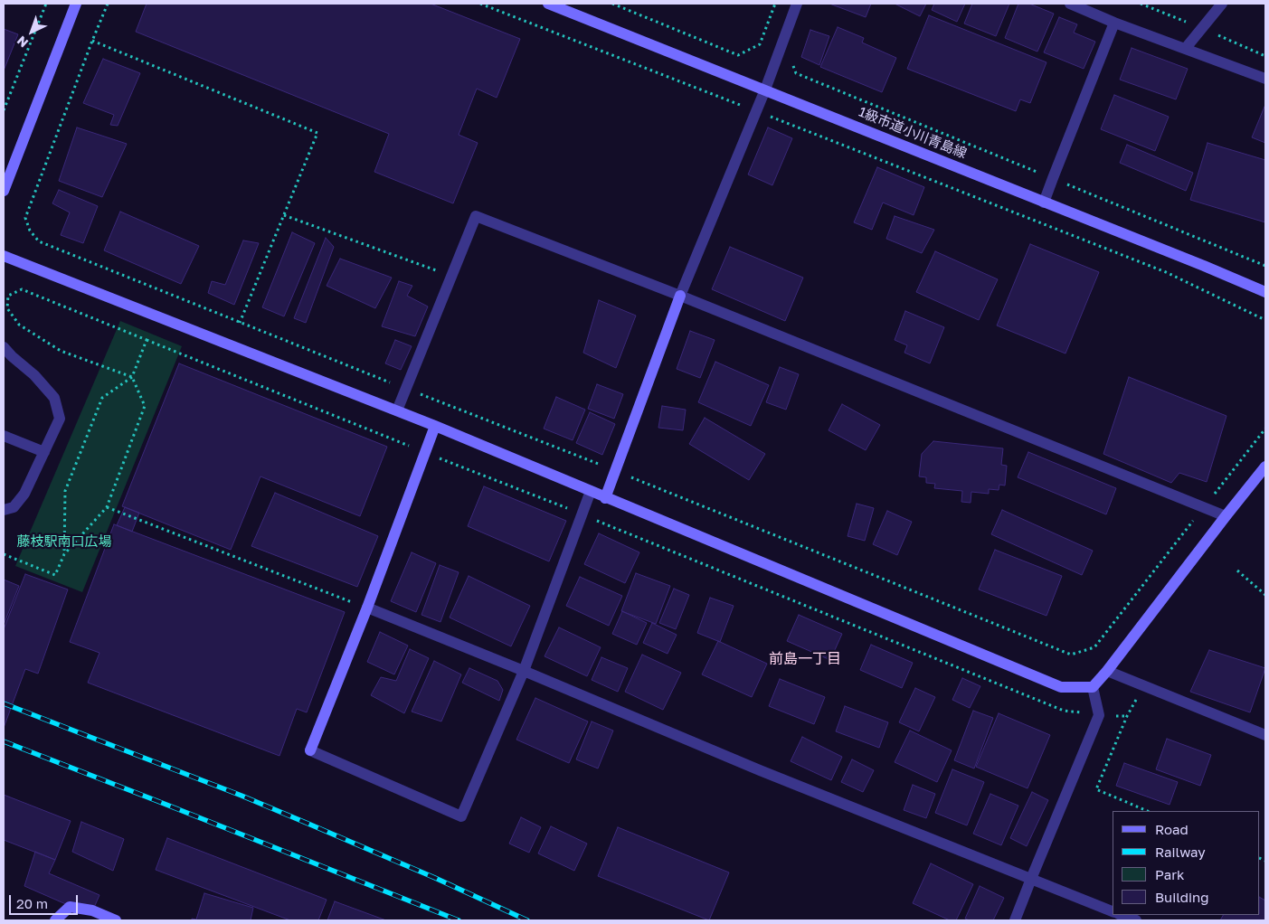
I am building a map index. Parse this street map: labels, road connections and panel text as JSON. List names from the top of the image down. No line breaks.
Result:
{"streets":{"street":["1級市道小川青島線"]},"districts":["前島一丁目"],"parks":["藤枝駅南口広場"],"legend":["Road","Railway","Park","Building"],"scale_bar":"20 m","north":"bottom left"}
